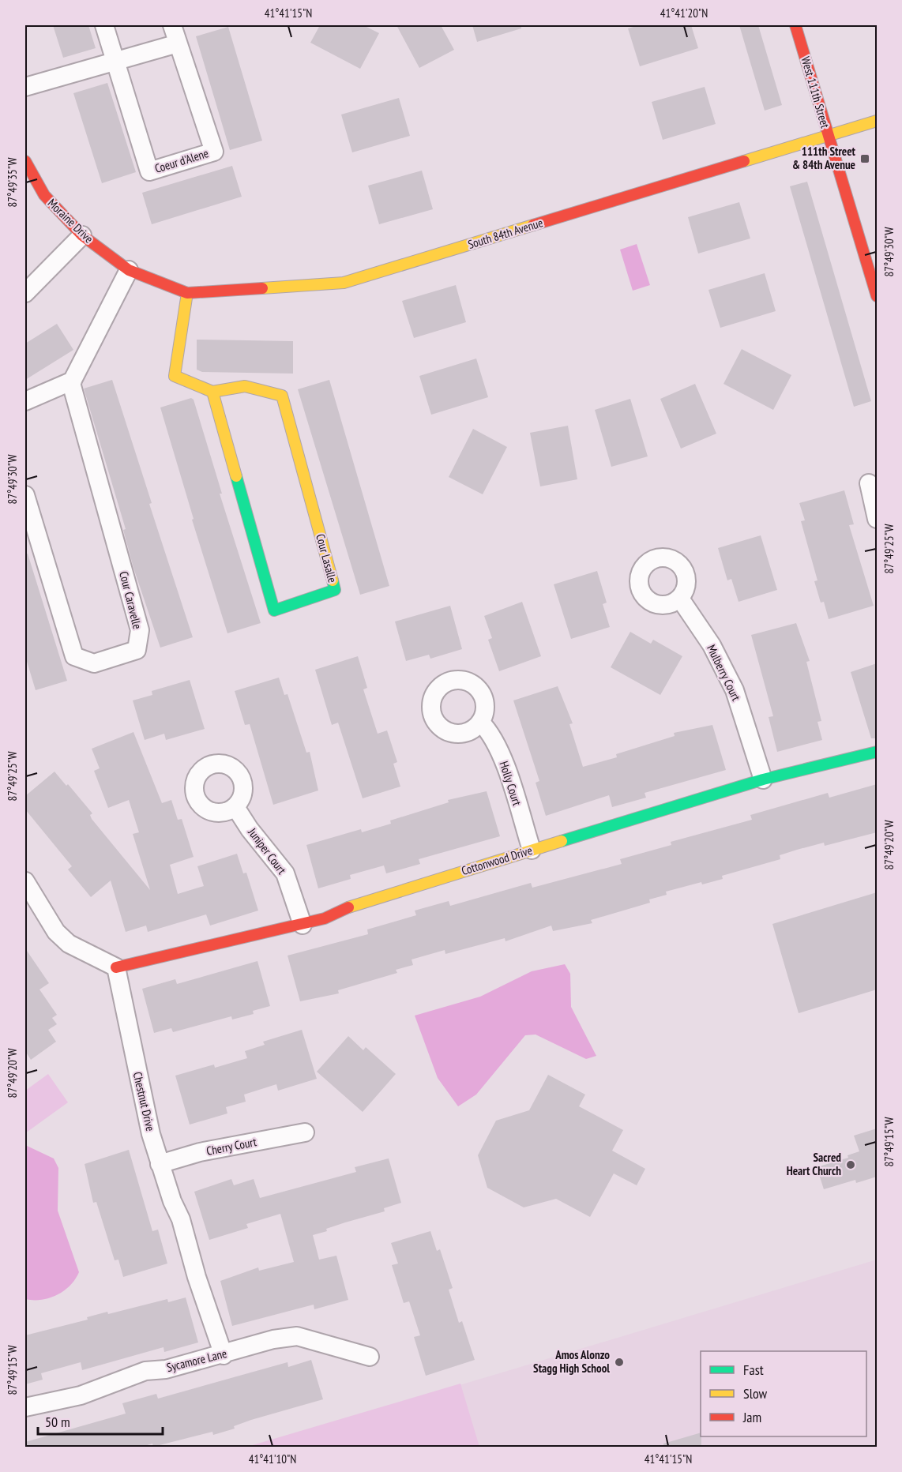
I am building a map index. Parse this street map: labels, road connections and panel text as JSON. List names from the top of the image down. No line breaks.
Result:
{"streets":{"street":["West 111th Street","Coeur d'Alene","Moraine Drive","South 84th Avenue","Cour Lasalle","Cour Caravelle","Mulberry Court","Holly Court","Juniper Court","Cottonwood Drive","Chestnut Drive","Cherry Court","Sycamore Lane"]},"crossings":[["West 111th Street","South 84th Avenue"],["Moraine Drive","South 84th Avenue"],["Mulberry Court","Cottonwood Drive"],["Holly Court","Cottonwood Drive"],["Juniper Court","Cottonwood Drive"],["Cottonwood Drive","Chestnut Drive"],["Chestnut Drive","Cherry Court"],["Chestnut Drive","Sycamore Lane"]],"places":{"transit":["111th Street & 84th Avenue"],"other":["Sacred Heart Church","Amos Alonzo Stagg High School"]},"legend":["Fast","Slow","Jam"],"scale_bar":"50 m","coordinates":["41°41'15\"N","41°41'20\"N","87°49'35\"W","87°49'30\"W","87°49'25\"W","87°49'20\"W","87°49'15\"W","41°41'10\"N"]}
